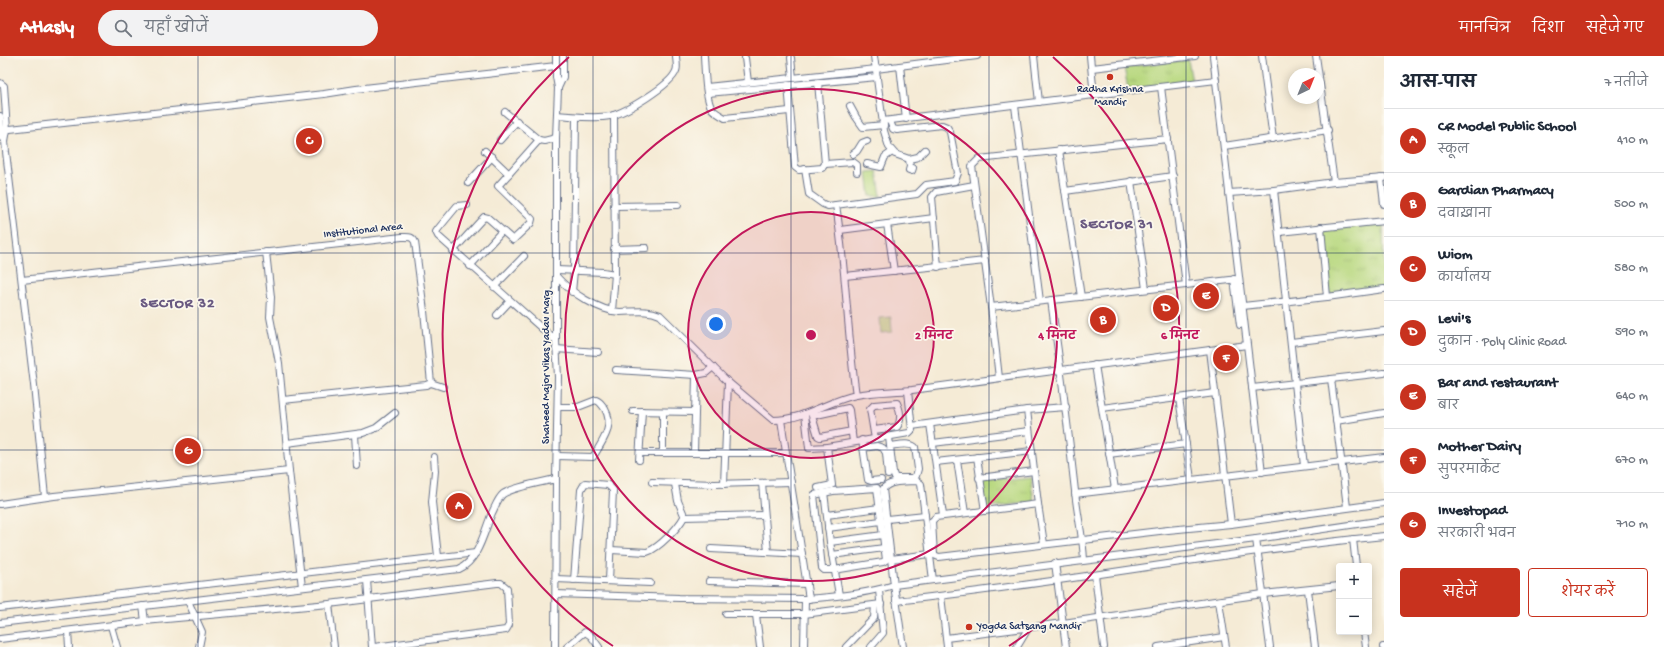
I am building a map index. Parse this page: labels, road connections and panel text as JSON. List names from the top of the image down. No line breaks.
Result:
{"streets":{"street":["Institutional Area","Shaheed Major Vikas Yadav Marg"]},"districts":["SECTOR 31","SECTOR 32"],"places":["Radha Krishna Mandir","Yogda Satsang Mandir"],"north":"top right","page":{"header":"Atlasly","search":"यहाँ खोजें","nav":["मानचित्र","दिशा","सहेजे गए"],"heading":["आस-पास","7 नतीजे"],"list":[{"mark":"A","name":"CR Model Public School","note":"स्कूल","value":"410 m"},{"mark":"B","name":"Gardian Pharmacy","note":"दवाख़ाना","value":"500 m"},{"mark":"C","name":"Wiom","note":"कार्यालय","value":"580 m"},{"mark":"D","name":"Levi's","note":"दुकान · Poly Clinic Road","value":"590 m"},{"mark":"E","name":"Bar and restaurant","note":"बार","value":"640 m"},{"mark":"F","name":"Mother Dairy","note":"सुपरमार्केट","value":"670 m"},{"mark":"G","name":"Investopad","note":"सरकारी भवन","value":"710 m"}],"pins":["C","E","D","B","F","G","A"],"buttons":["सहेजें","शेयर करें"],"map_buttons":["+","−"]},"rings":["2 मिनट","4 मिनट","6 मिनट"]}
